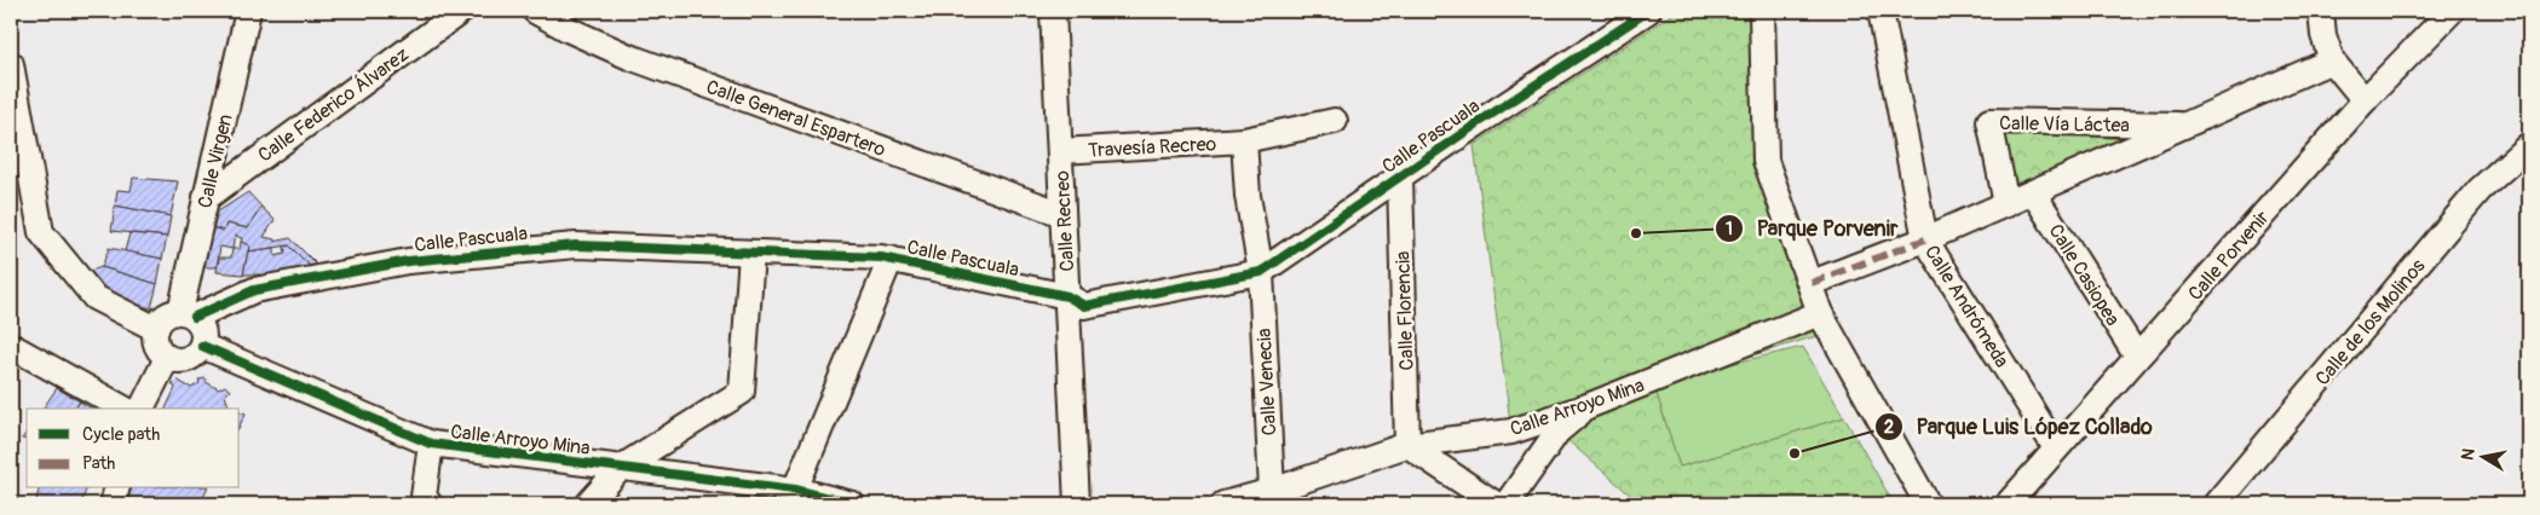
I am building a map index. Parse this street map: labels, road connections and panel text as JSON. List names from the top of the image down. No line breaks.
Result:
{"streets":{"street":["Calle Federico Álvarez","Calle General Espartero","Calle Vía Láctea","Calle Pascuala","Travesía Recreo","Calle Virgen","Calle Recreo","Calle Porvenir","Calle Casiopea","Calle Andrómeda","Calle Florencia","Calle de los Molinos","Calle Venecia","Calle Arroyo Mina"]},"crossings":[["Calle Federico Álvarez","Calle Virgen"],["Calle General Espartero","Calle Recreo"],["Calle Vía Láctea","Calle Casiopea"],["Calle Vía Láctea","Calle Andrómeda"],["Calle Pascuala","Travesía Recreo"],["Calle Pascuala","Calle Virgen"],["Calle Pascuala","Calle Recreo"],["Calle Pascuala","Calle Florencia"],["Calle Pascuala","Calle Venecia"],["Calle Pascuala","Calle Arroyo Mina"],["Travesía Recreo","Calle Recreo"],["Travesía Recreo","Calle Venecia"],["Calle Virgen","Calle Arroyo Mina"],["Calle Porvenir","Calle Casiopea"],["Calle Porvenir","Calle Andrómeda"],["Calle Florencia","Calle Arroyo Mina"],["Calle Venecia","Calle Arroyo Mina"]],"places":["Parque Porvenir","Parque Luis López Collado"],"legend":["Cycle path","Path"],"north":"left"}
